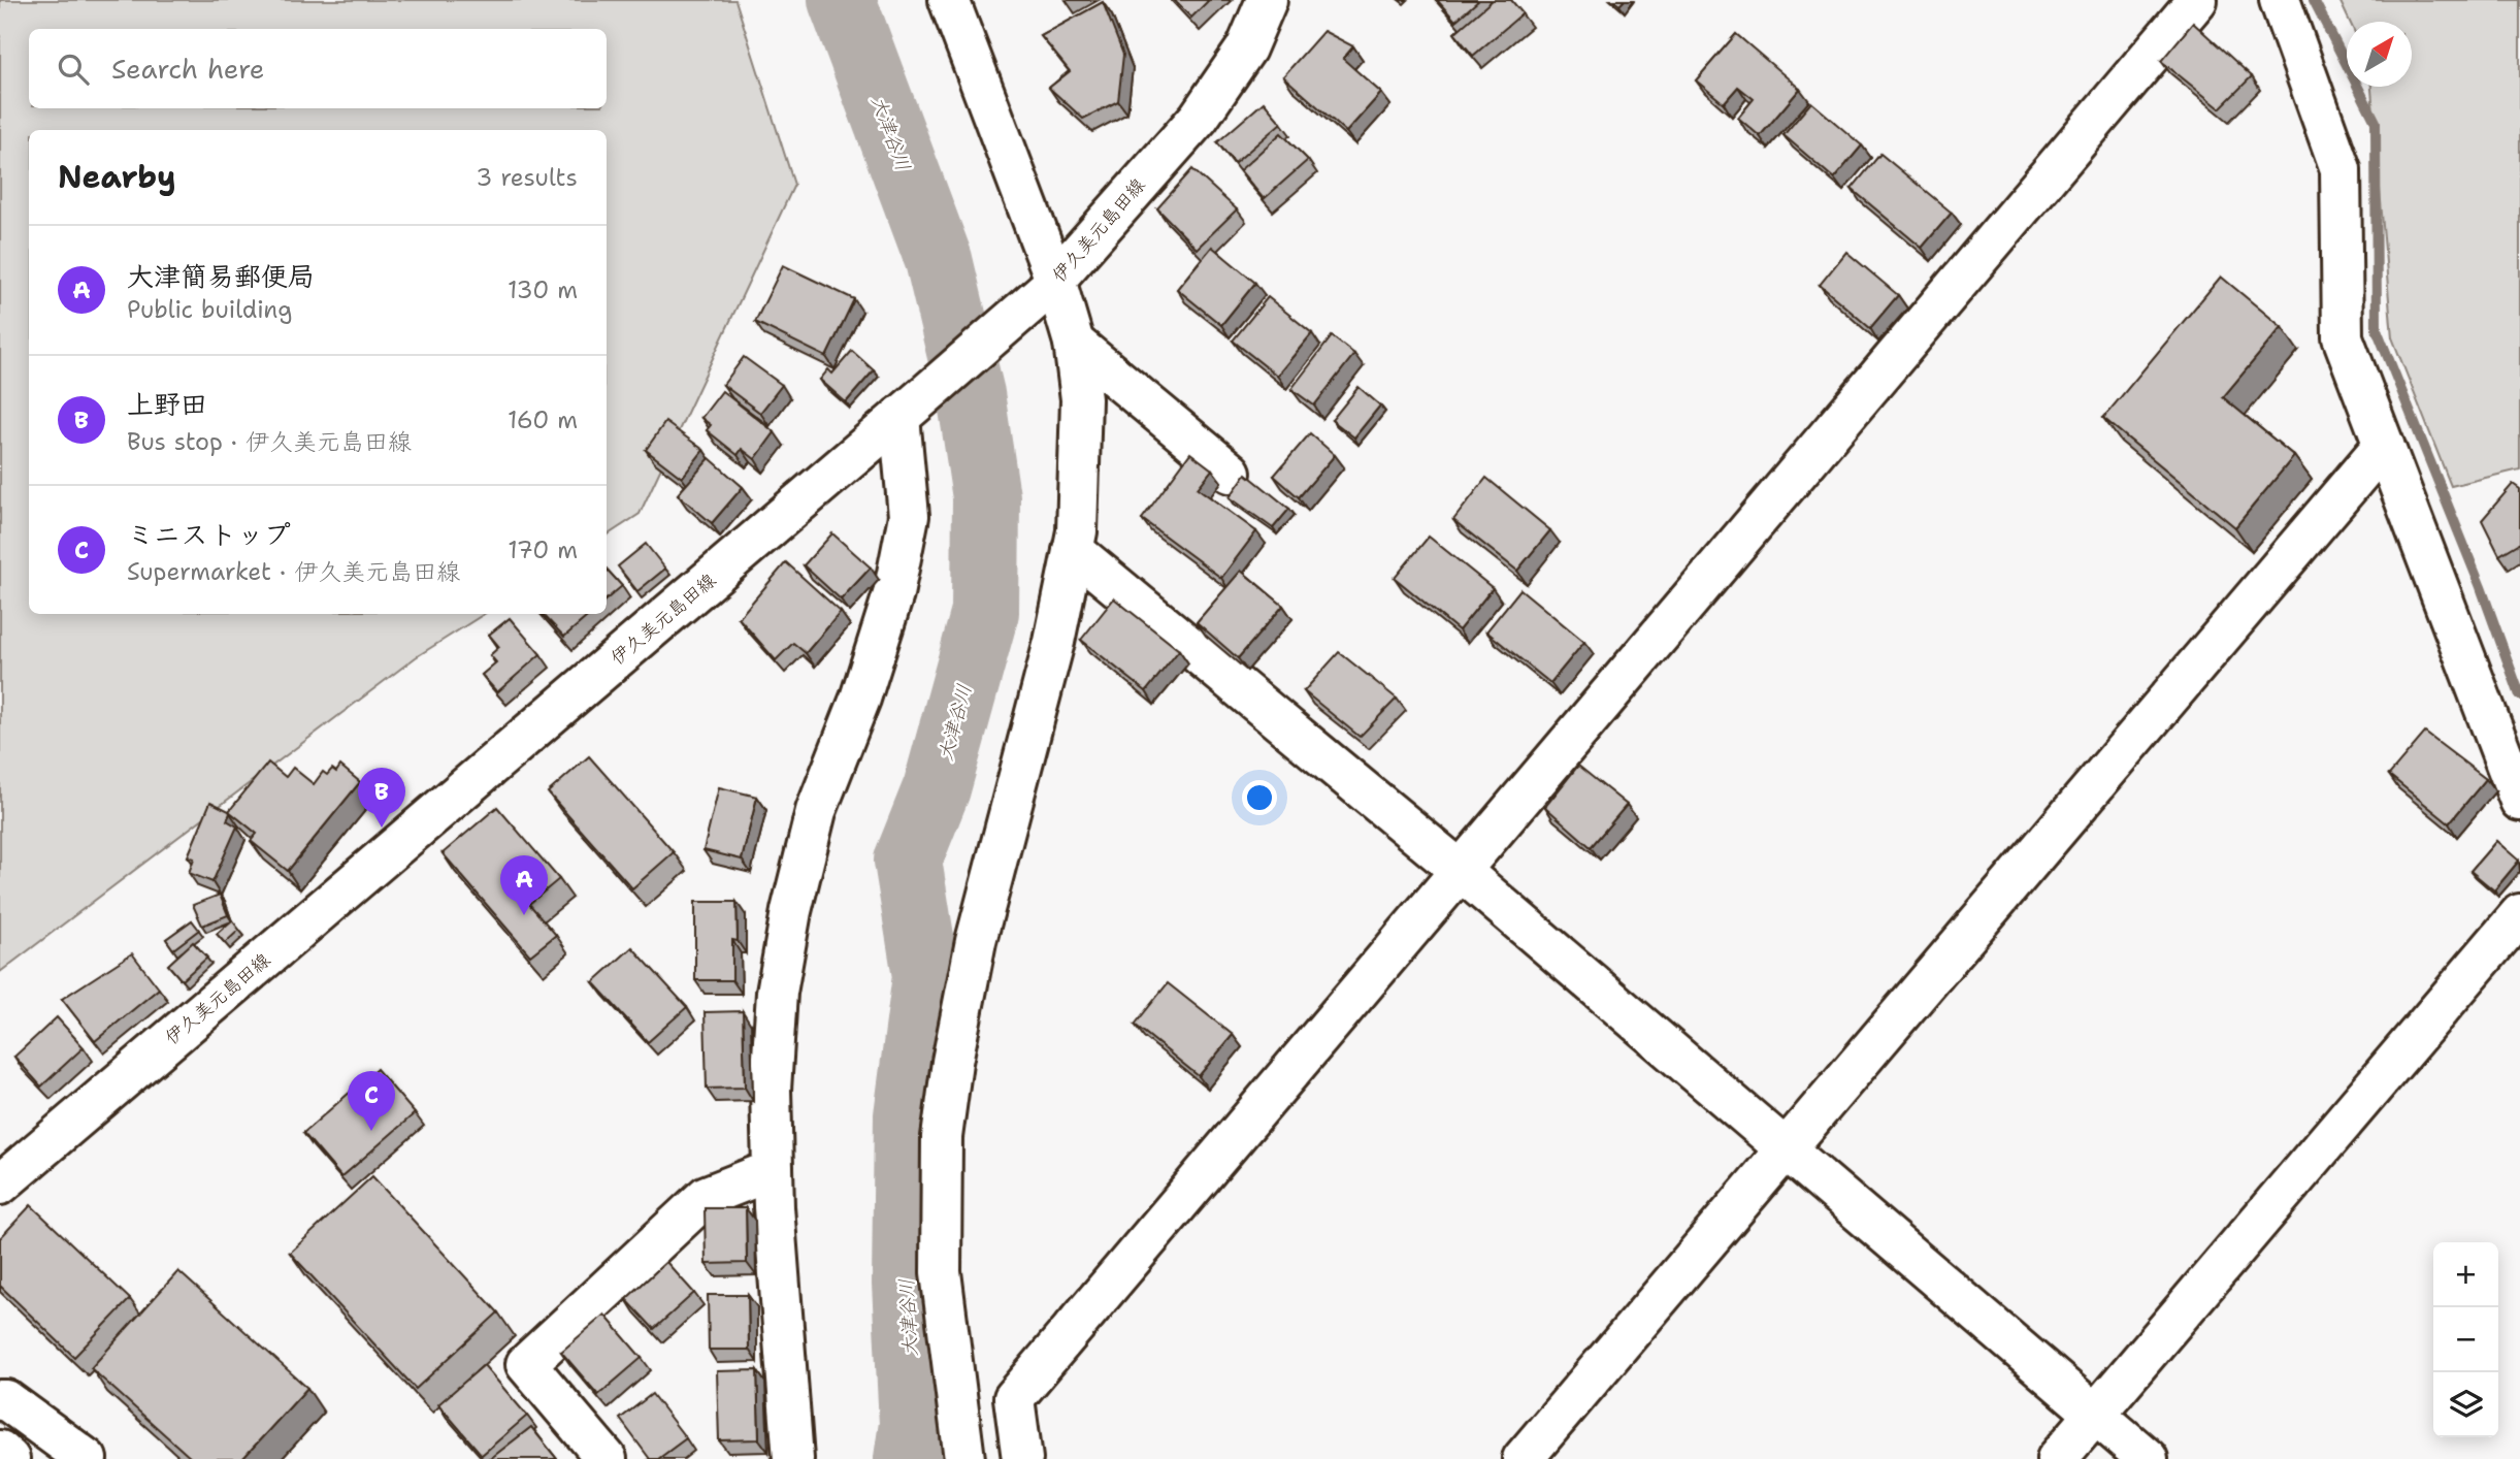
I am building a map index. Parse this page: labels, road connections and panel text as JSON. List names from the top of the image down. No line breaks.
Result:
{"streets":{"main road":["伊久美元島田線"]},"water":["大津谷川"],"north":"top right","page":{"search":"Search here","heading":["Nearby","3 results"],"list":[{"mark":"A","name":"大津簡易郵便局","note":"Public building","value":"130 m"},{"mark":"B","name":"上野田","note":"Bus stop · 伊久美元島田線","value":"160 m"},{"mark":"C","name":"ミニストップ","note":"Supermarket · 伊久美元島田線","value":"170 m"}],"pins":["B","A","C"],"map_buttons":["+","−"]}}
